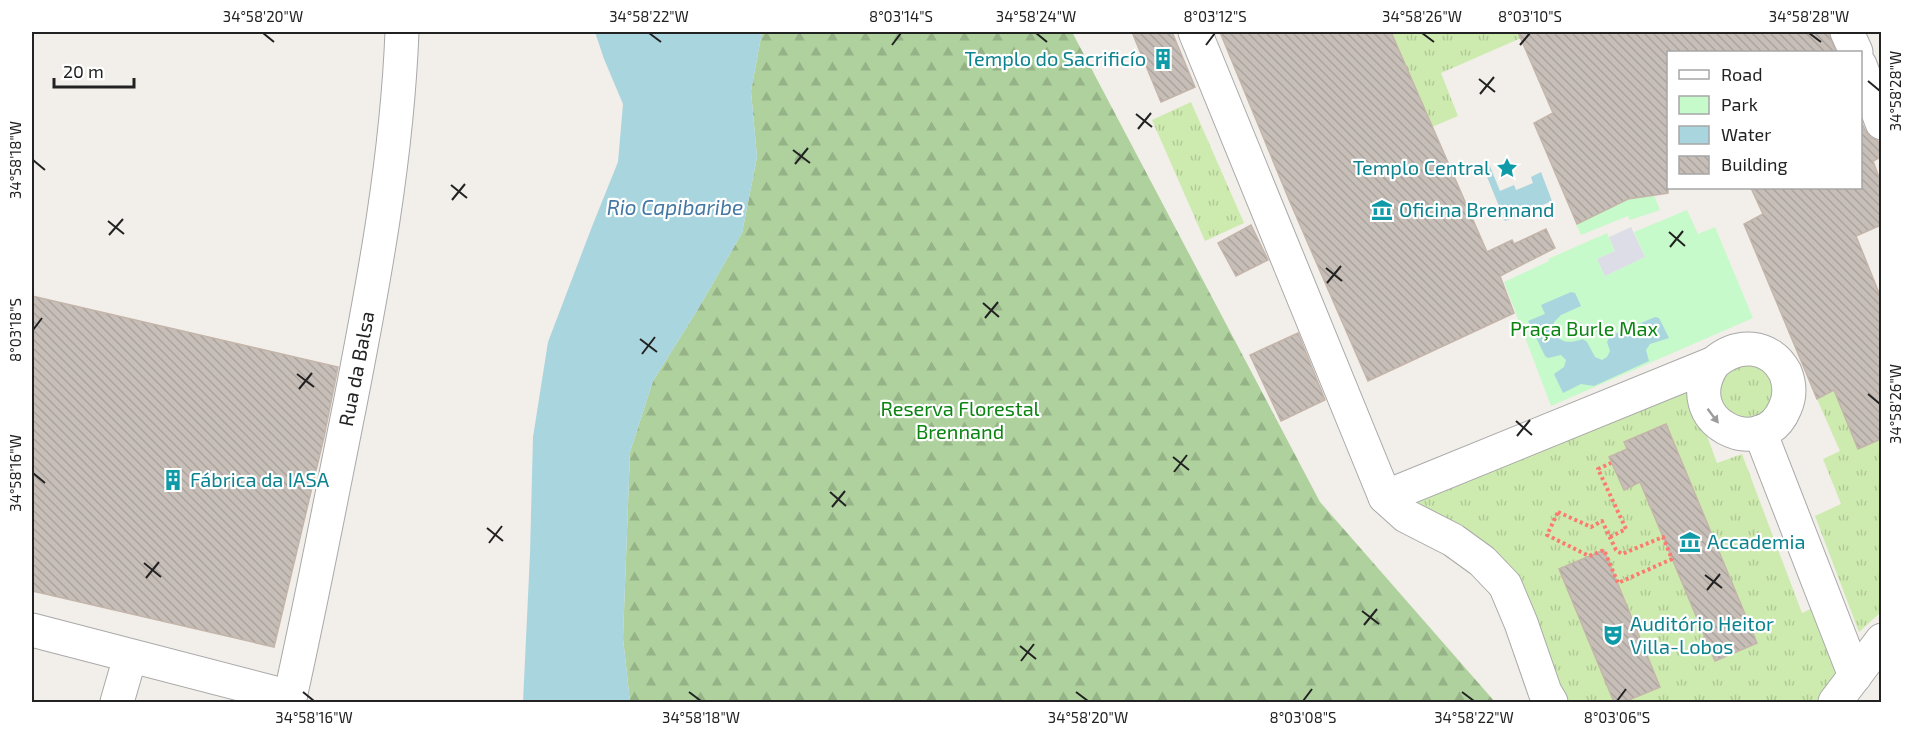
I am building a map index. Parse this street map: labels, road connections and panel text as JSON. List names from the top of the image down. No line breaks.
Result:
{"streets":{"lane":["Rua da Balsa"]},"water":["Rio Capibaribe"],"parks":["Praça Burle Max","Reserva Florestal Brennand"],"places":{"building":["Templo do Sacrificío","Fábrica da IASA"],"place":["Templo Central"],"museum":["Oficina Brennand","Accademia"],"theatre":["Auditório Heitor Villa-Lobos"]},"legend":["Road","Park","Water","Building"],"scale_bar":"20 m","coordinates":["34°58'20\"W","34°58'22\"W","8°03'14\"S","34°58'24\"W","8°03'12\"S","34°58'26\"W","8°03'10\"S","34°58'28\"W","34°58'18\"W","8°03'18\"S","34°58'16\"W","8°03'08\"S","8°03'06\"S"]}
